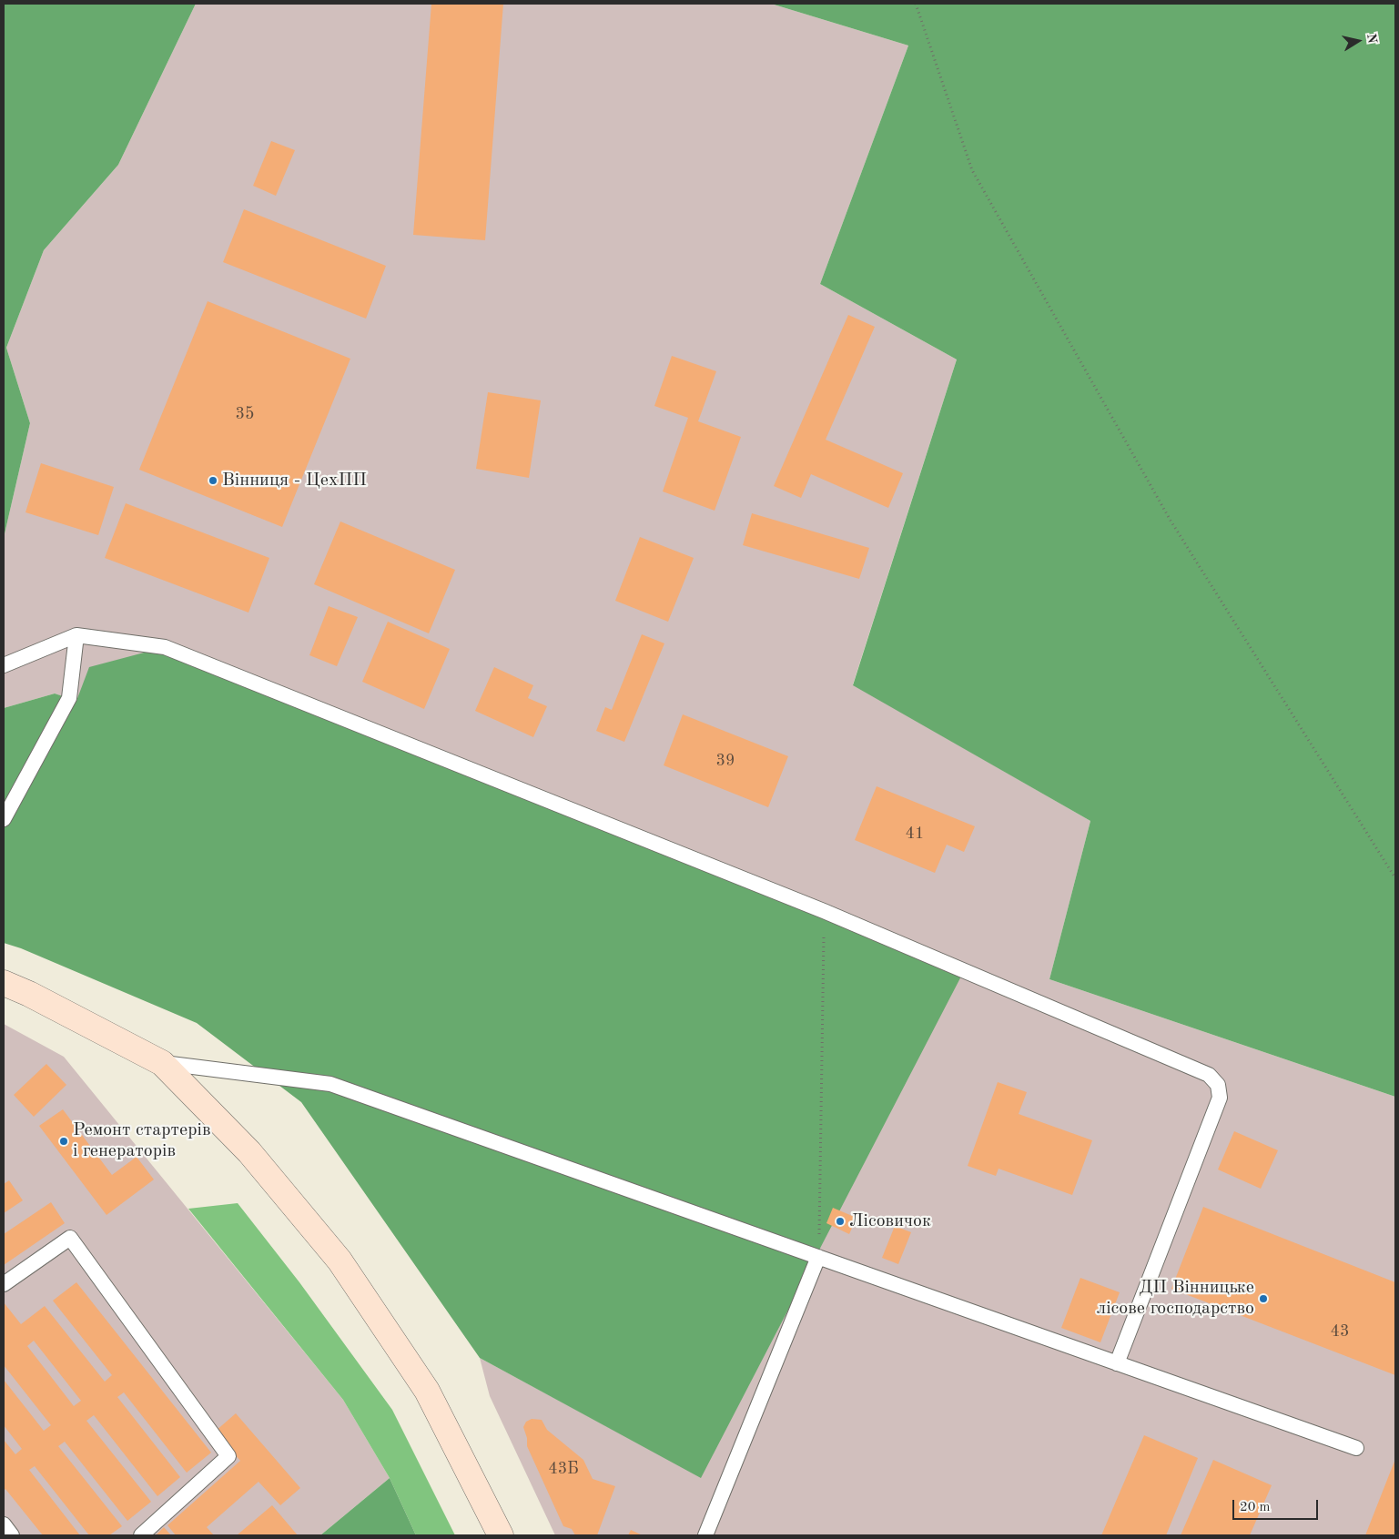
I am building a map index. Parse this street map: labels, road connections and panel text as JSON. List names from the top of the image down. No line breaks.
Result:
{"places":["Вінниця - ЦехПП","Ремонт стартерів і генераторів","Лісовичок","ДП Вінницьке лісове господарство"],"house_numbers":["35","39","41","43","43Б"],"scale_bar":"20 m","north":"right"}
